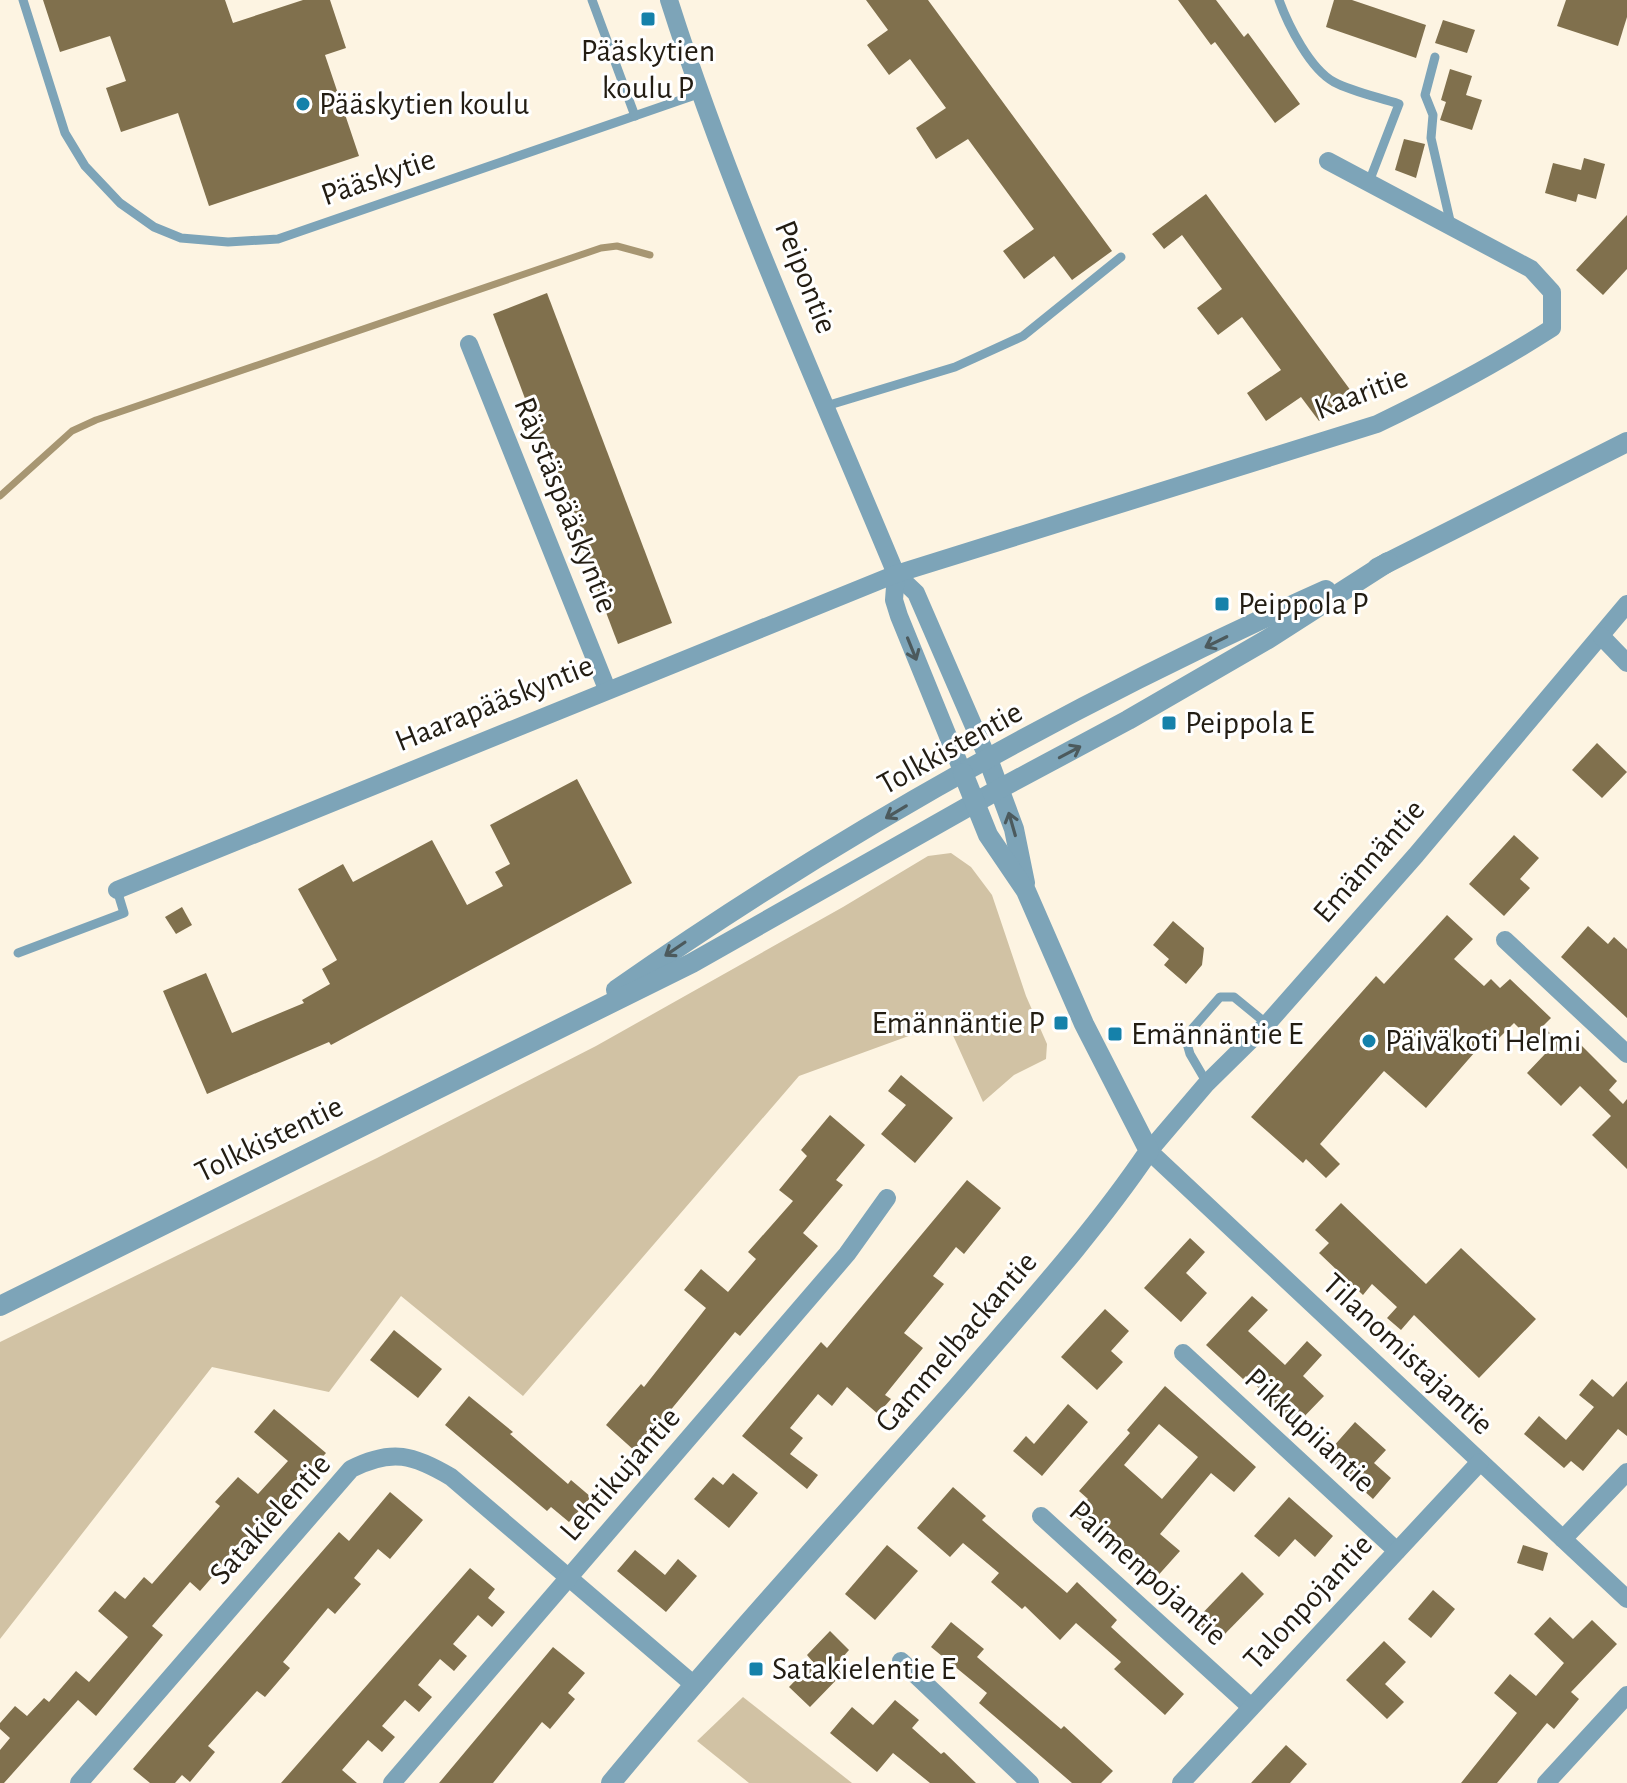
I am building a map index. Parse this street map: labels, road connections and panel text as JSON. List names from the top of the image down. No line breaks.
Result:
{"streets":{"street":["Peipontie","Kaaritie","Räystäspääskyntie","Haarapääskyntie","Tolkkistentie","Emännäntie","Gammelbackantie","Tilanomistajantie","Pikkupiiantie","Lehtikujantie","Satakielentie","Paimenpojantie","Talonpojantie"],"lane":["Pääskytie"]},"crossings":[["Pääskytie","Peipontie"],["Peipontie","Kaaritie"],["Peipontie","Haarapääskyntie"],["Peipontie","Tolkkistentie"],["Kaaritie","Haarapääskyntie"],["Räystäspääskyntie","Haarapääskyntie"],["Emännäntie","Gammelbackantie"],["Emännäntie","Tilanomistajantie"],["Gammelbackantie","Tilanomistajantie"],["Gammelbackantie","Satakielentie"],["Tilanomistajantie","Talonpojantie"],["Pikkupiiantie","Talonpojantie"],["Lehtikujantie","Satakielentie"],["Paimenpojantie","Talonpojantie"]],"places":{"transit":["Pääskytien koulu P","Peippola P","Peippola E","Emännäntie P","Emännäntie E","Satakielentie E"],"other":["Pääskytien koulu","Päiväkoti Helmi"]}}
